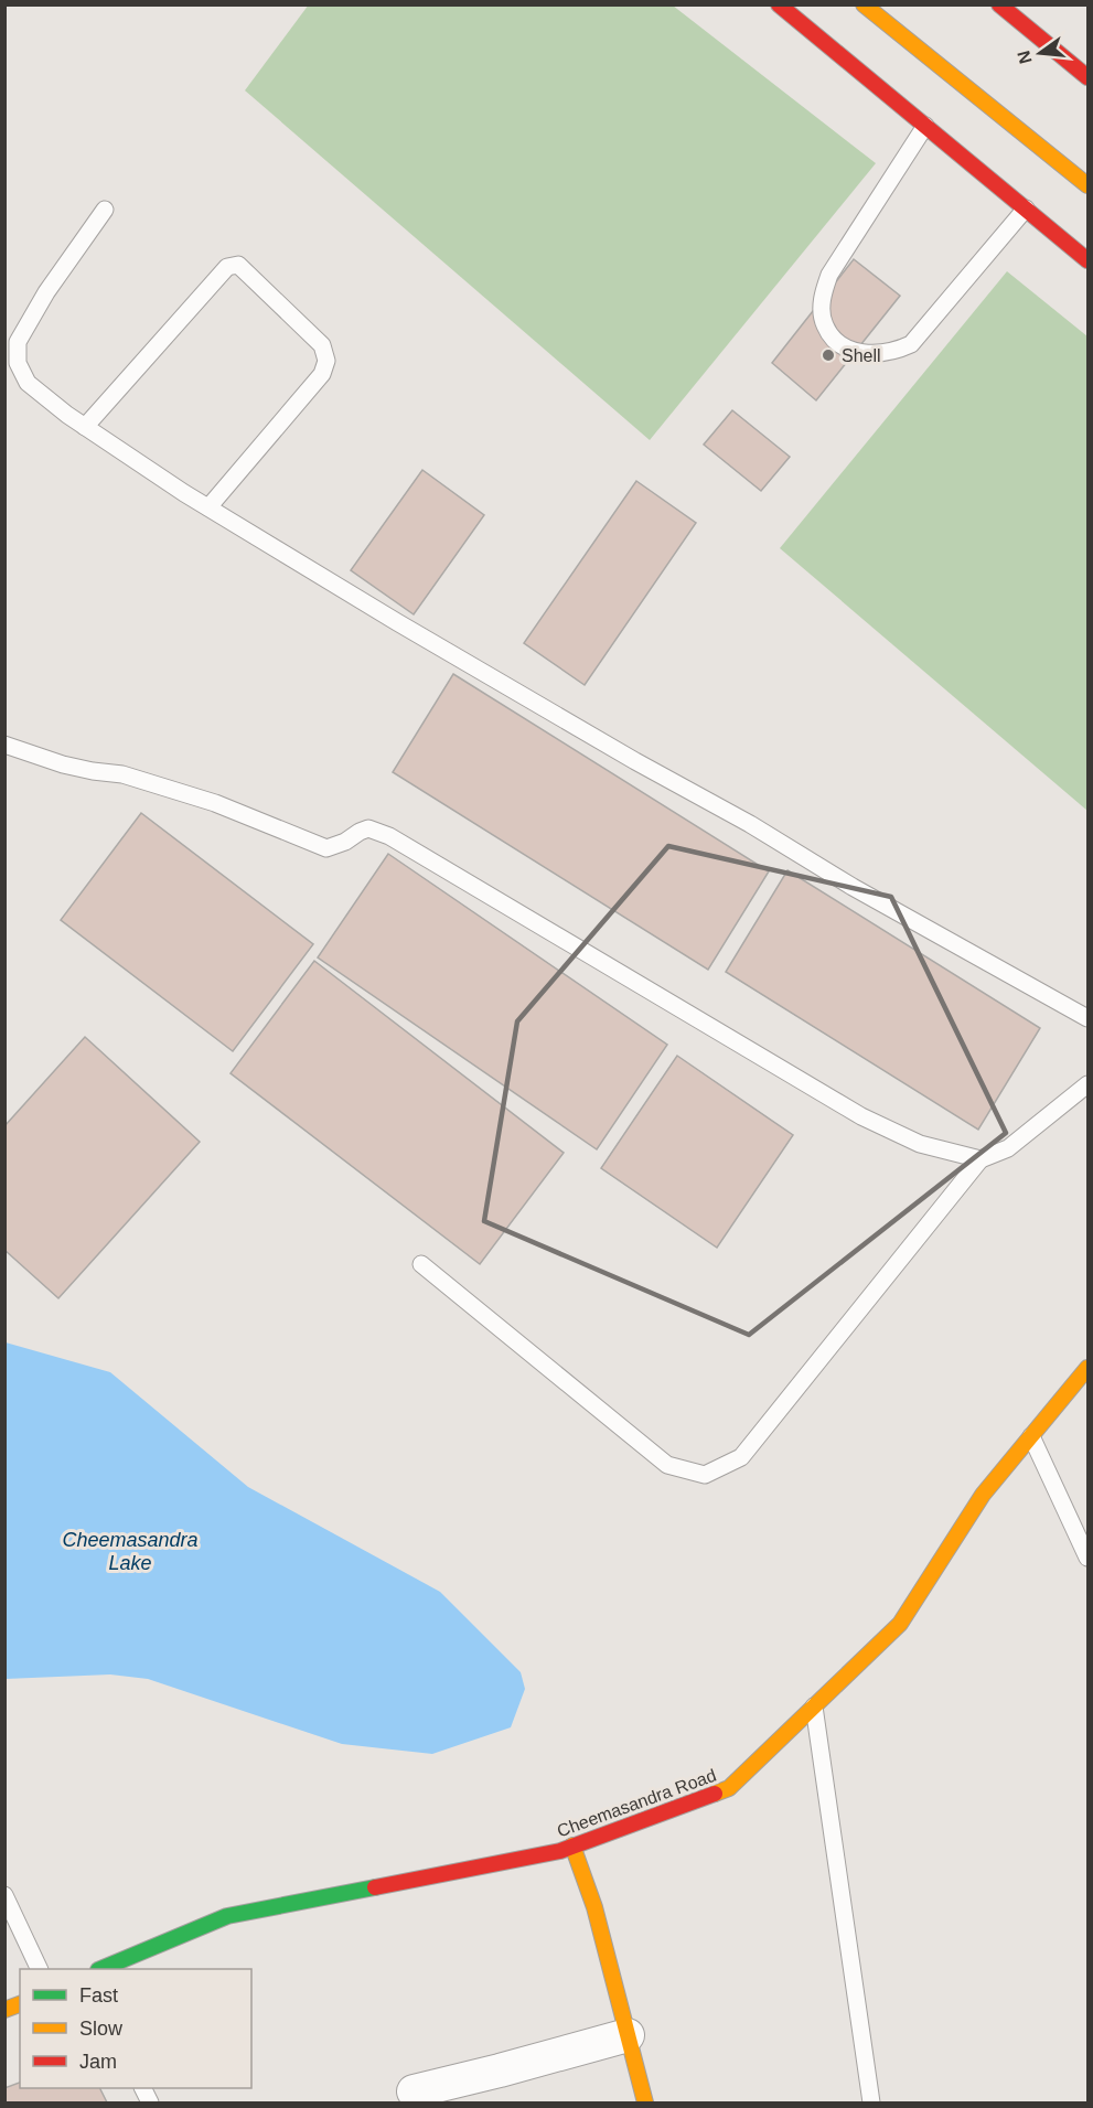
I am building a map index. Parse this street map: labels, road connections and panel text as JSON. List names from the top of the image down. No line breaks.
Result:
{"streets":{"main road":["Cheemasandra Road"]},"water":["Cheemasandra Lake"],"places":["Shell"],"legend":["Fast","Slow","Jam"],"north":"left"}
